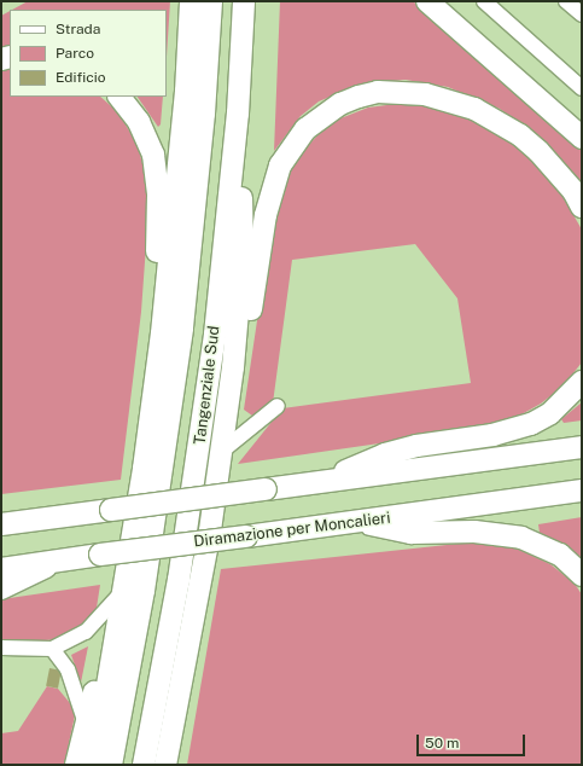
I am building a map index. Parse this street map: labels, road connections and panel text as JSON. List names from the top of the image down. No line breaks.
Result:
{"streets":{"highway":["Tangenziale Sud","Diramazione per Moncalieri"]},"legend":["Strada","Parco","Edificio"],"scale_bar":"50 m"}
